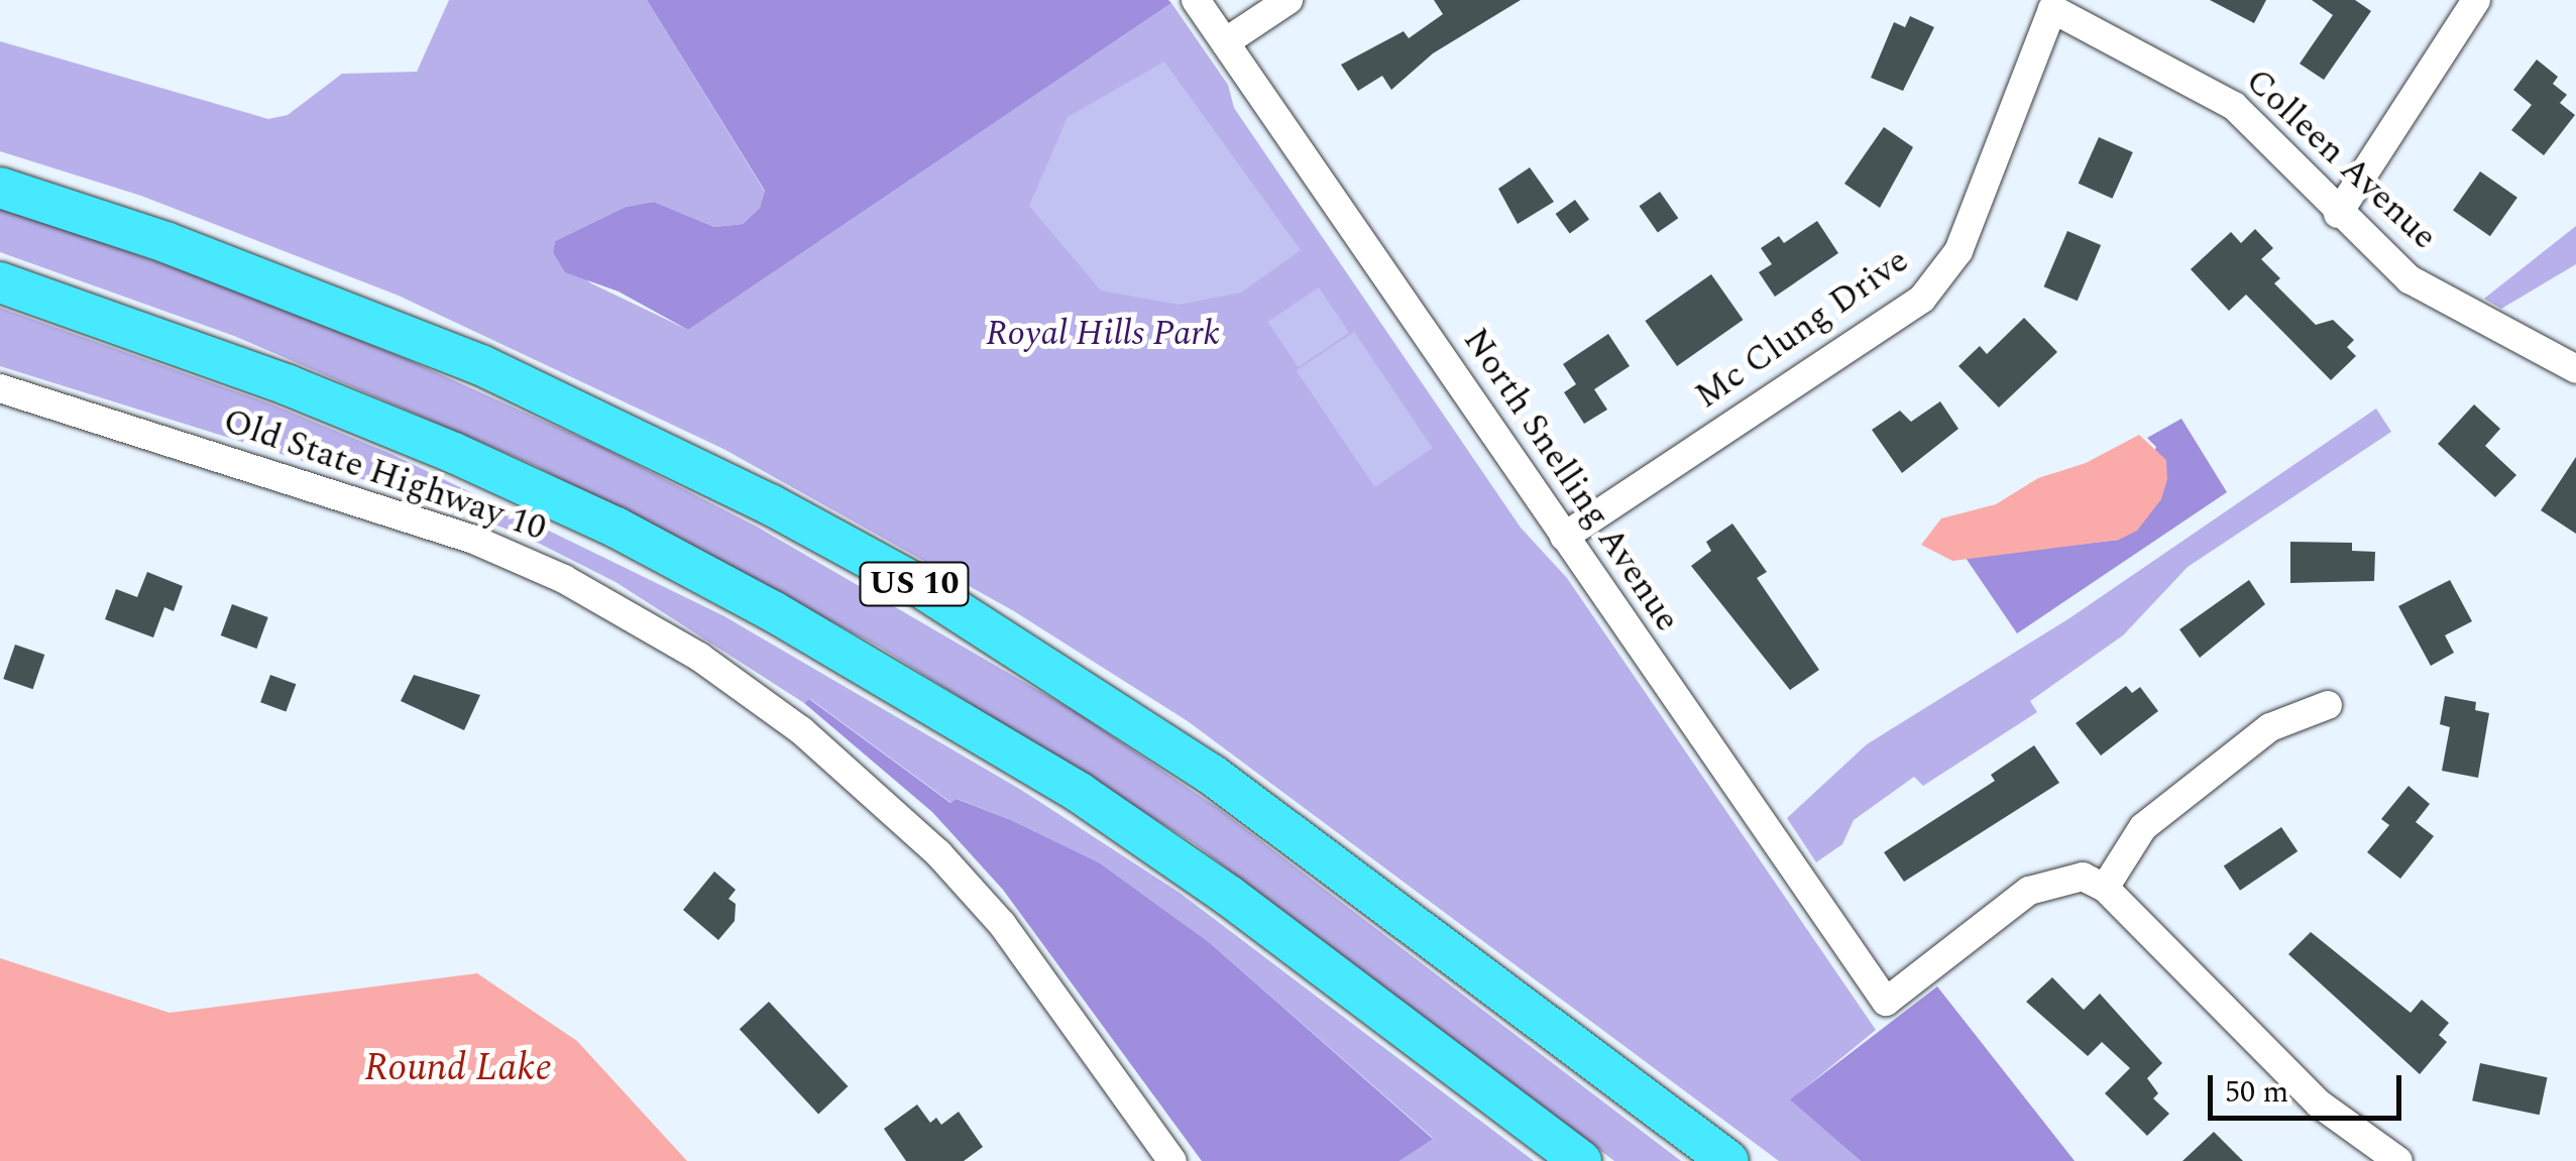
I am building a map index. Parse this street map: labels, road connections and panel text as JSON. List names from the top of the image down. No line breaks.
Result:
{"streets":{"highway":["US 10"],"street":["Colleen Avenue","Mc Clung Drive","Old State Highway 10","North Snelling Avenue"]},"crossings":[["Colleen Avenue","Mc Clung Drive"],["Mc Clung Drive","North Snelling Avenue"]],"water":["Round Lake"],"parks":["Royal Hills Park"],"scale_bar":"50 m"}
